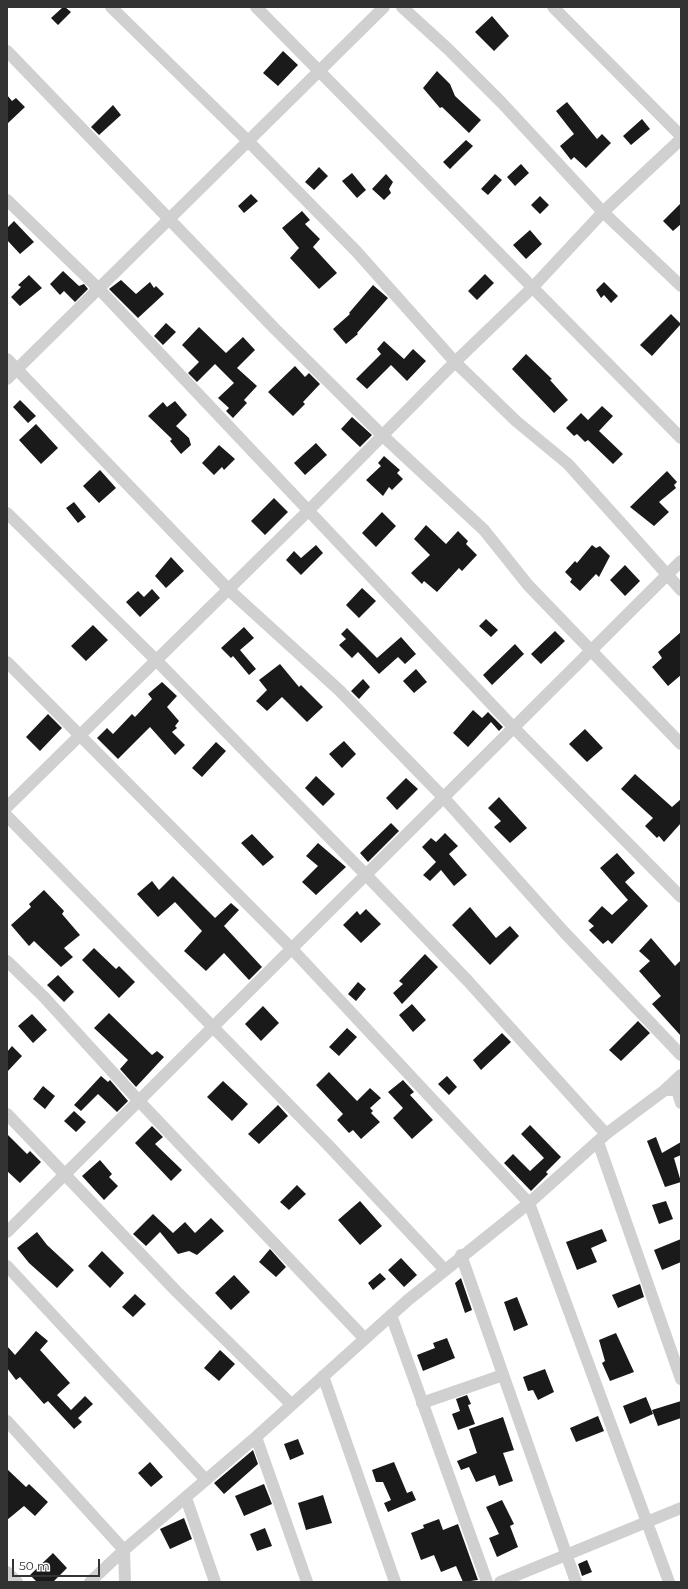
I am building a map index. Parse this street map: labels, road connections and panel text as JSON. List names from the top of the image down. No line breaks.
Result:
{"scale_bar":"50 m"}
